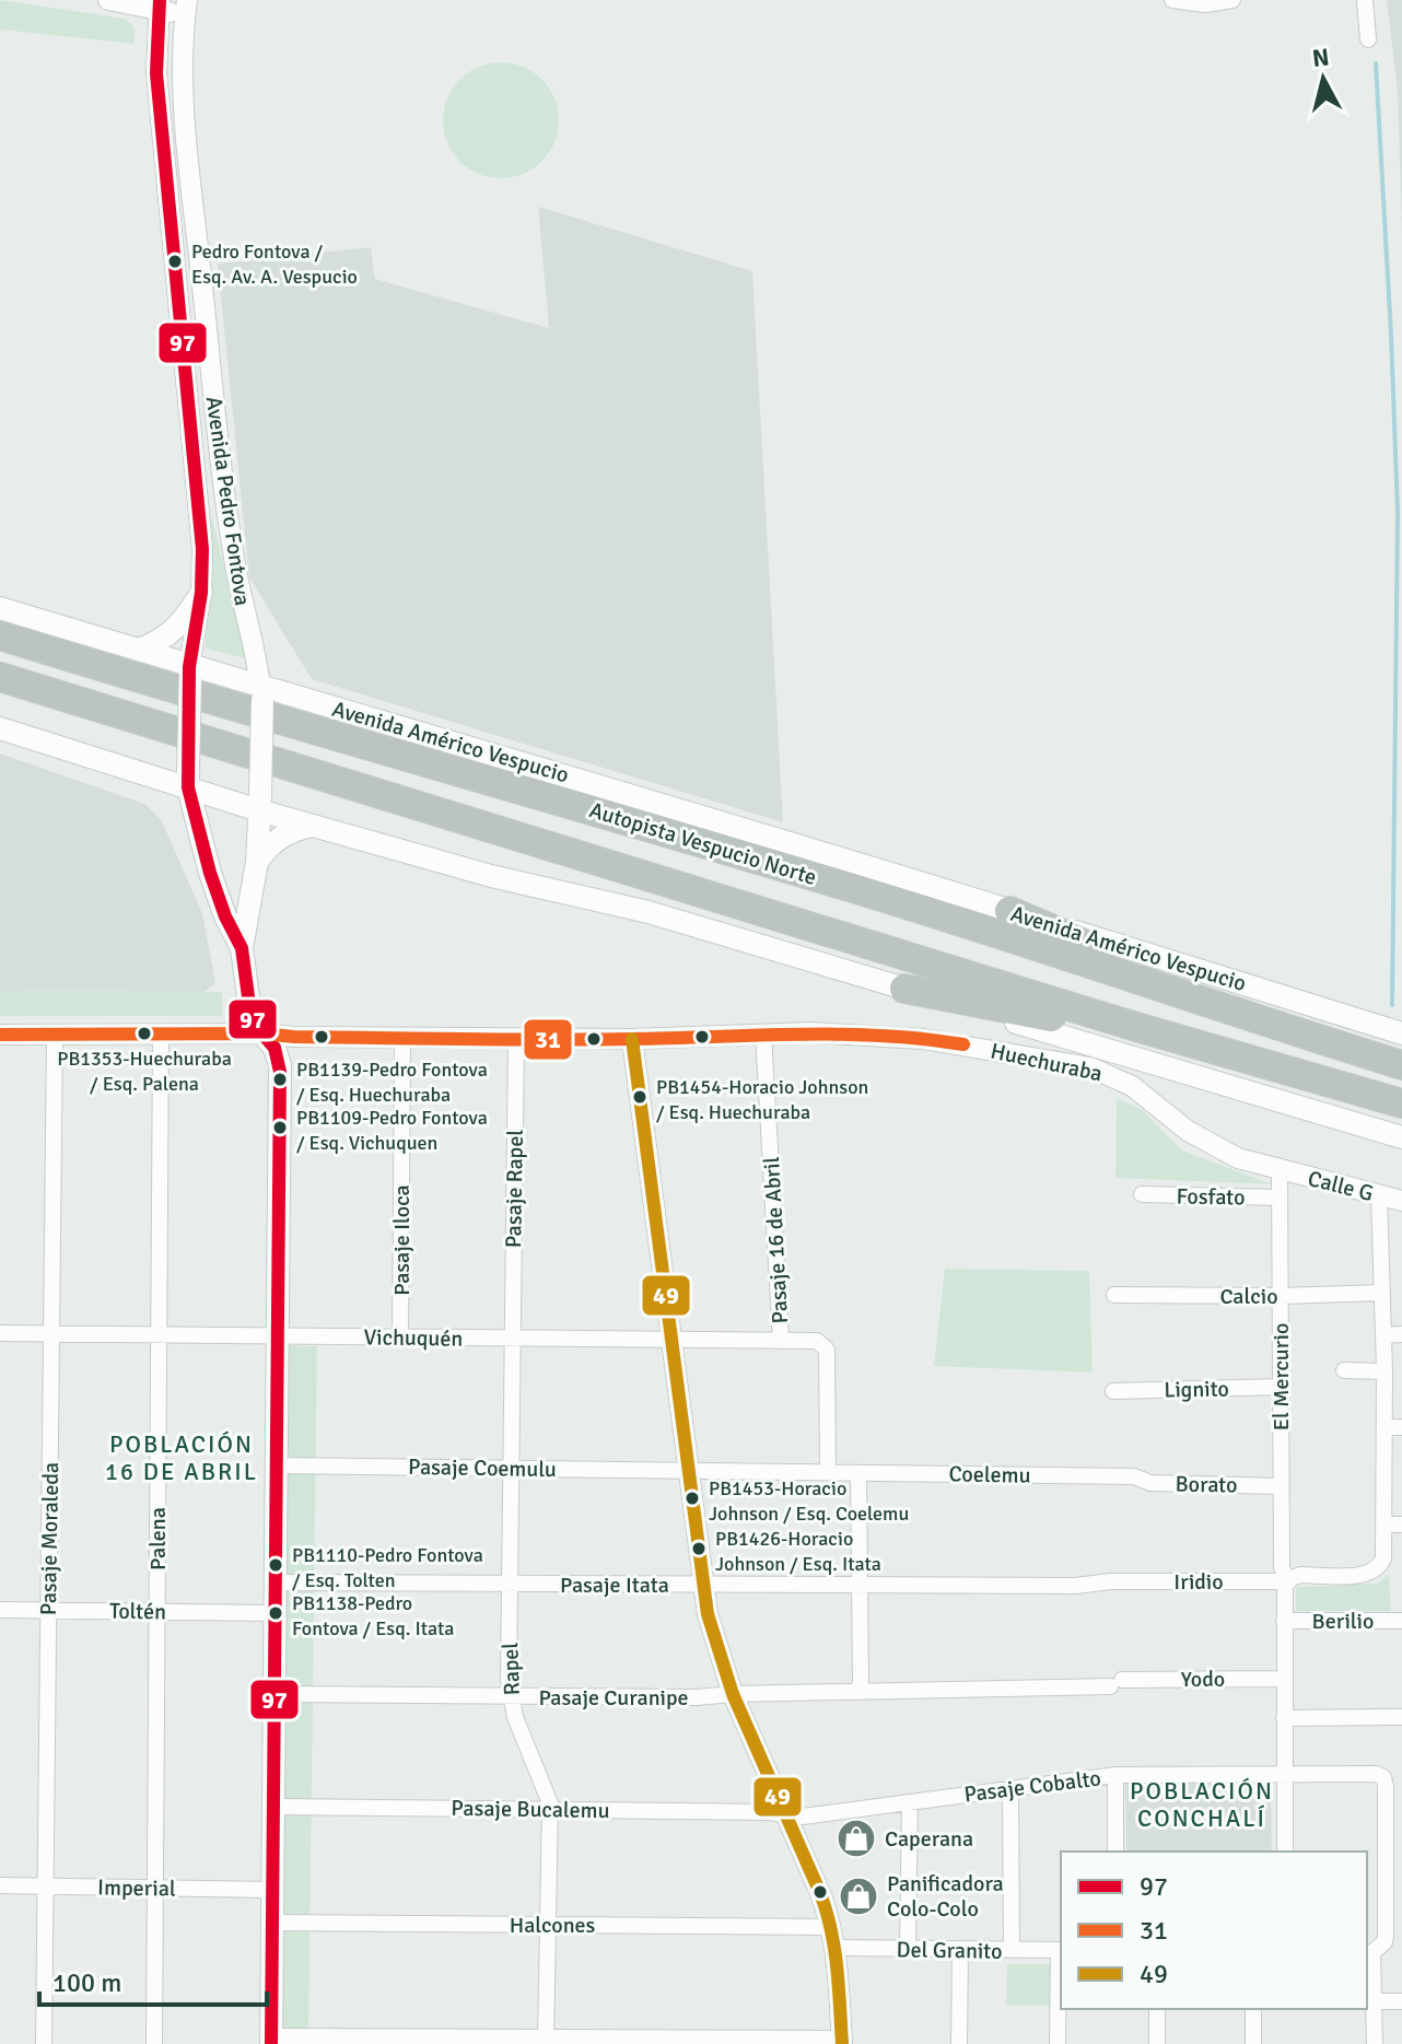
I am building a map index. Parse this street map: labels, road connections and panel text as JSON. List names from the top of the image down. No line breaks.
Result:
{"streets":{"highway":["Autopista Vespucio Norte"],"main road":["Avenida Pedro Fontova","Avenida Américo Vespucio"],"street":["Huechuraba","Calle G","Pasaje Rapel","Fosfato","Pasaje Iloca","Pasaje 16 de Abril","Calcio","Vichuquén","El Mercurio","Lignito","Pasaje Coemulu","Coelemu","Borato","Pasaje Moraleda","Palena","Iridio","Pasaje Itata","Toltén","Berilio","Rapel","Yodo","Pasaje Curanipe","Pasaje Cobalto","Pasaje Bucalemu","Imperial","Halcones","Del Granito"]},"crossings":[["Avenida Pedro Fontova","Avenida Américo Vespucio"],["Avenida Pedro Fontova","Huechuraba"],["Avenida Pedro Fontova","Vichuquén"],["Avenida Pedro Fontova","Pasaje Coemulu"],["Avenida Pedro Fontova","Pasaje Itata"],["Avenida Pedro Fontova","Toltén"],["Avenida Pedro Fontova","Pasaje Curanipe"],["Avenida Pedro Fontova","Pasaje Bucalemu"],["Avenida Pedro Fontova","Imperial"],["Avenida Pedro Fontova","Halcones"],["Huechuraba","Calle G"],["Huechuraba","Pasaje Rapel"],["Huechuraba","Pasaje Iloca"],["Huechuraba","Pasaje 16 de Abril"],["Huechuraba","El Mercurio"],["Huechuraba","Pasaje Moraleda"],["Huechuraba","Palena"],["Calle G","El Mercurio"],["Pasaje Rapel","Vichuquén"],["Pasaje Rapel","Rapel"],["Fosfato","El Mercurio"],["Pasaje Iloca","Vichuquén"],["Pasaje 16 de Abril","Vichuquén"],["Calcio","El Mercurio"],["Vichuquén","Coelemu"],["Vichuquén","Pasaje Moraleda"],["Vichuquén","Palena"],["Vichuquén","Rapel"],["El Mercurio","Lignito"],["El Mercurio","Borato"],["El Mercurio","Iridio"],["El Mercurio","Berilio"],["El Mercurio","Yodo"],["El Mercurio","Pasaje Cobalto"],["Pasaje Coemulu","Coelemu"],["Pasaje Coemulu","Rapel"],["Coelemu","Borato"],["Pasaje Moraleda","Toltén"],["Pasaje Moraleda","Imperial"],["Palena","Toltén"],["Palena","Imperial"],["Iridio","Pasaje Itata"],["Pasaje Itata","Rapel"],["Rapel","Pasaje Curanipe"],["Rapel","Pasaje Bucalemu"],["Rapel","Halcones"],["Yodo","Pasaje Curanipe"],["Pasaje Cobalto","Pasaje Bucalemu"]],"districts":["POBLACIÓN 16 DE ABRIL","POBLACIÓN CONCHALÍ"],"places":{"other":["Pedro Fontova / Esq. Av. A. Vespucio","PB1353-Huechuraba / Esq. Palena","PB1139-Pedro Fontova / Esq. Huechuraba","PB1454-Horacio Johnson / Esq. Huechuraba","PB1109-Pedro Fontova / Esq. Vichuquen","PB1453-Horacio Johnson / Esq. Coelemu","PB1426-Horacio Johnson / Esq. Itata","PB1110-Pedro Fontova / Esq. Tolten","PB1138-Pedro Fontova / Esq. Itata"],"shop":["Caperana","Panificadora Colo-Colo"]},"lines":["transit line 97","transit line 31","transit line 49"],"legend":["97","31","49"],"scale_bar":"100 m","north":"top"}
